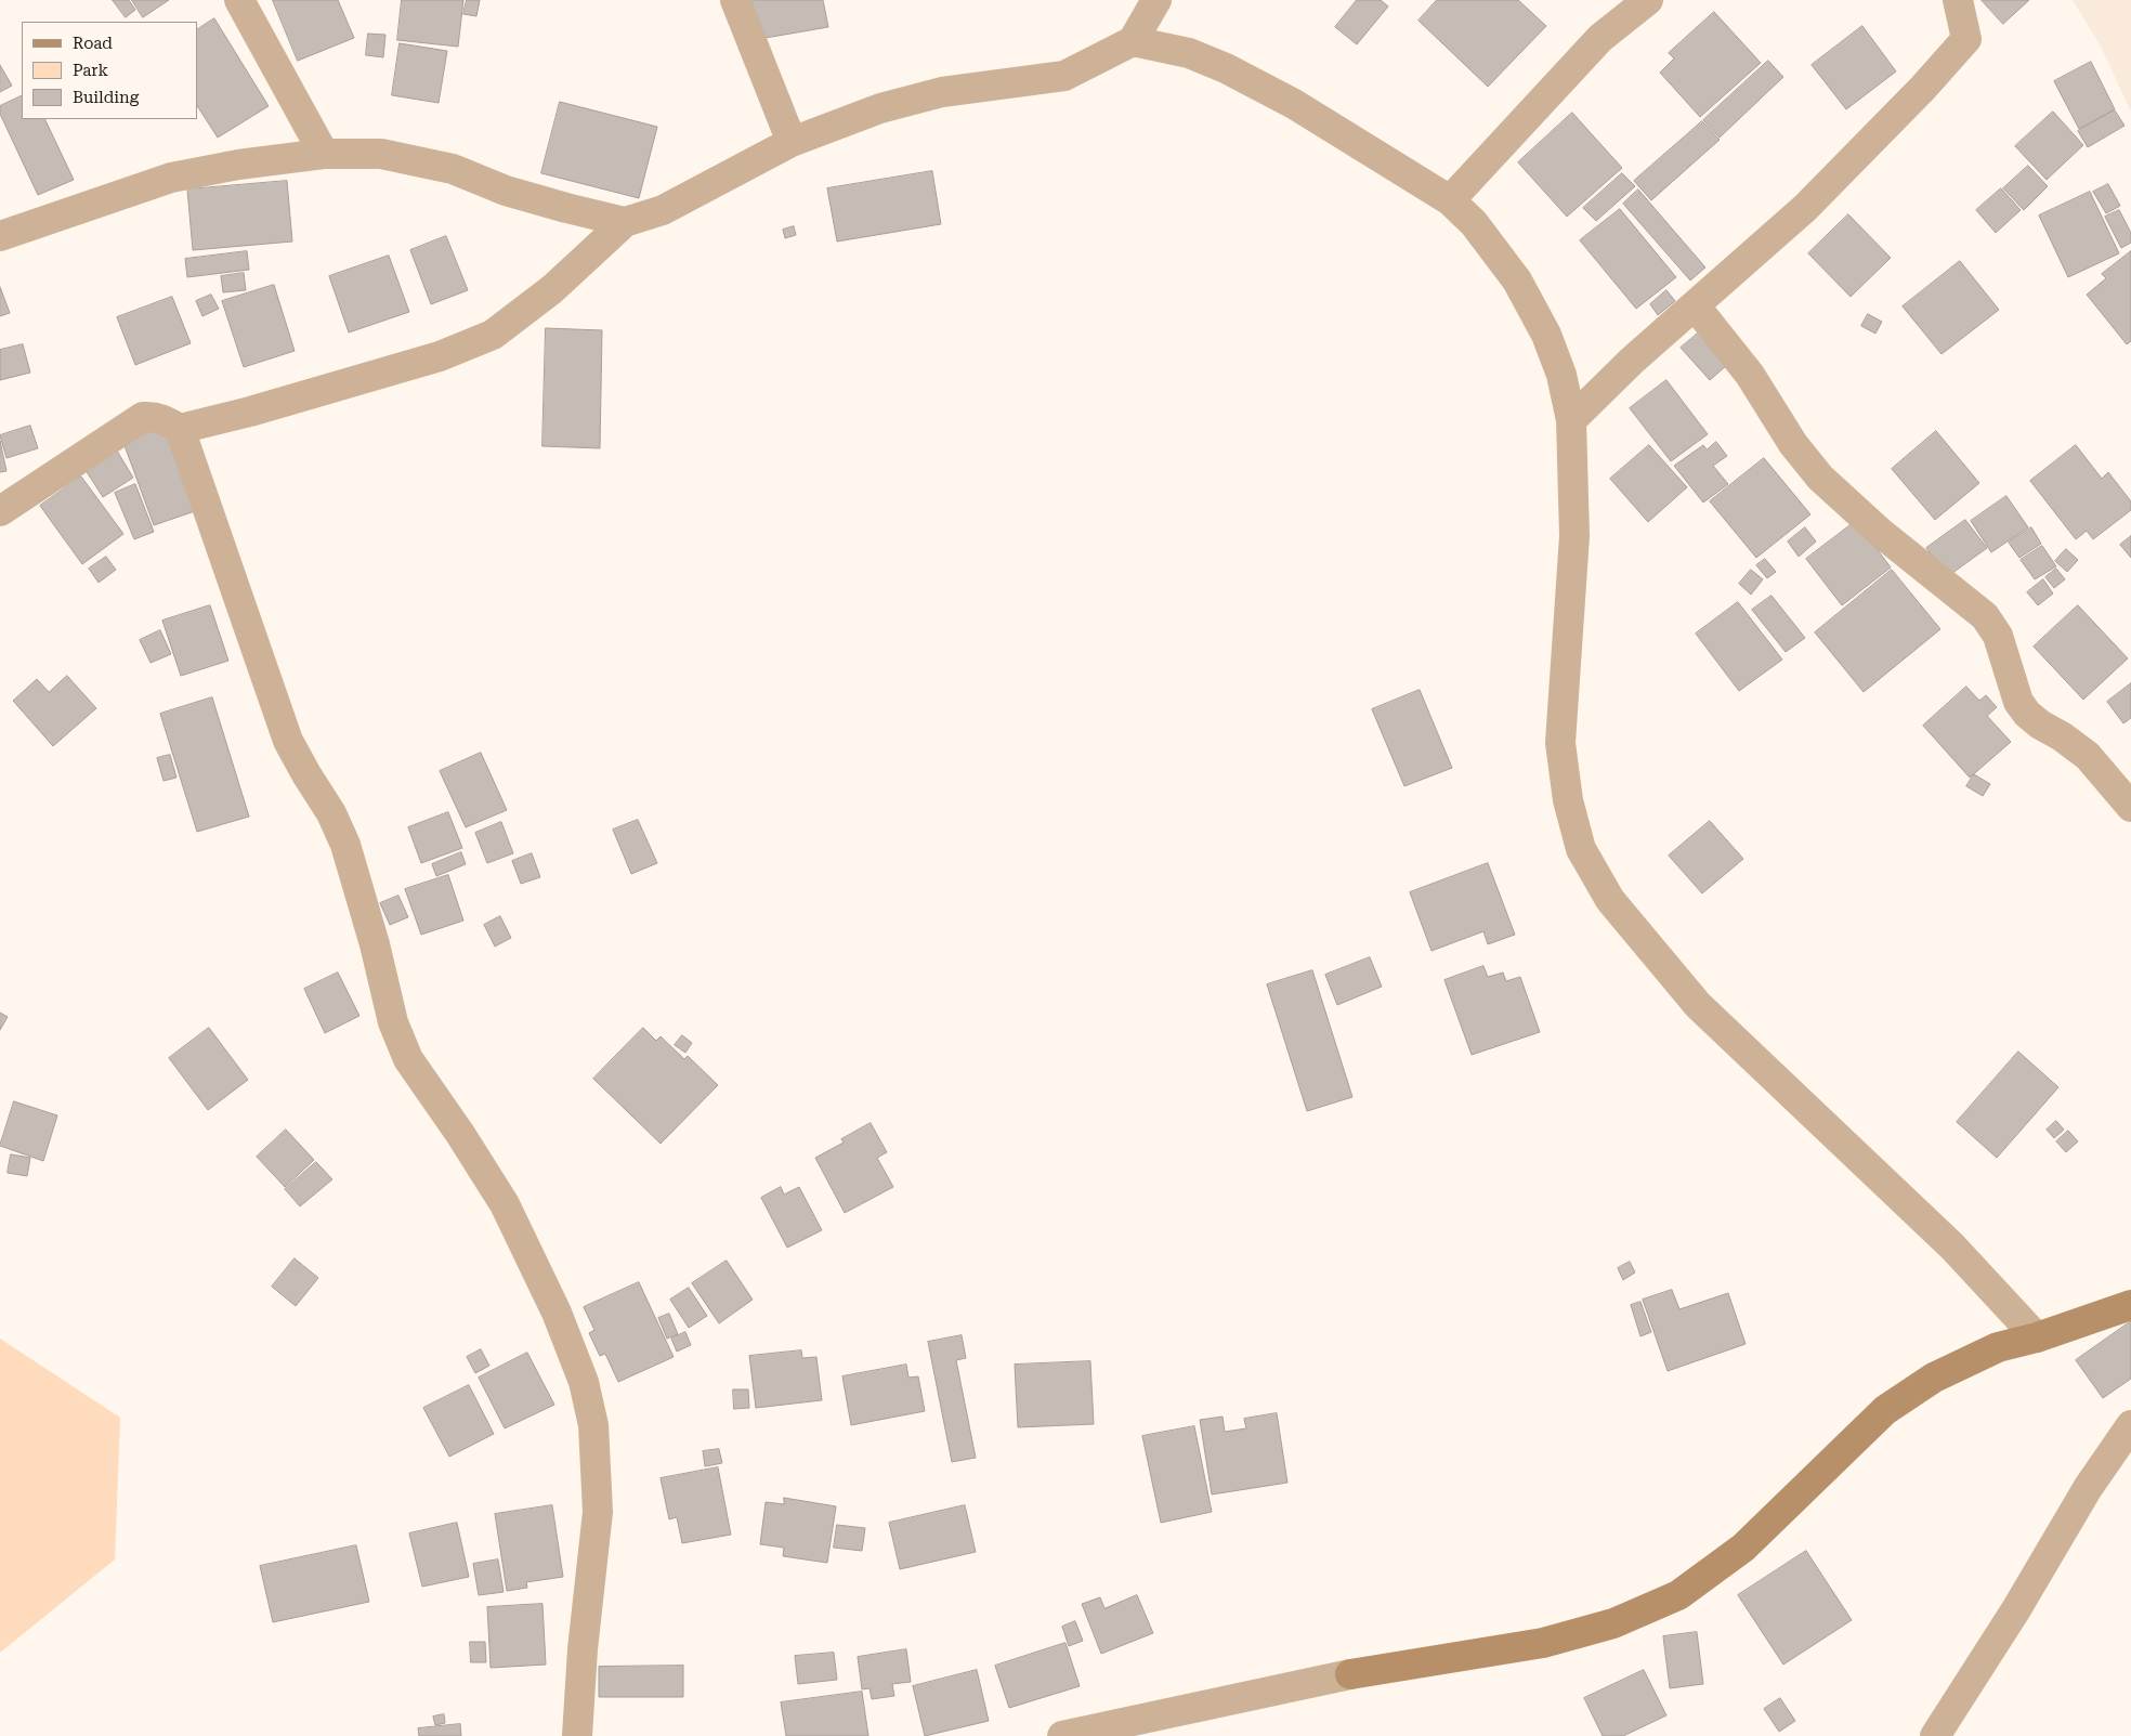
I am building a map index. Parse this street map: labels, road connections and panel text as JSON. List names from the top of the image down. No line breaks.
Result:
{"legend":["Road","Park","Building"]}
